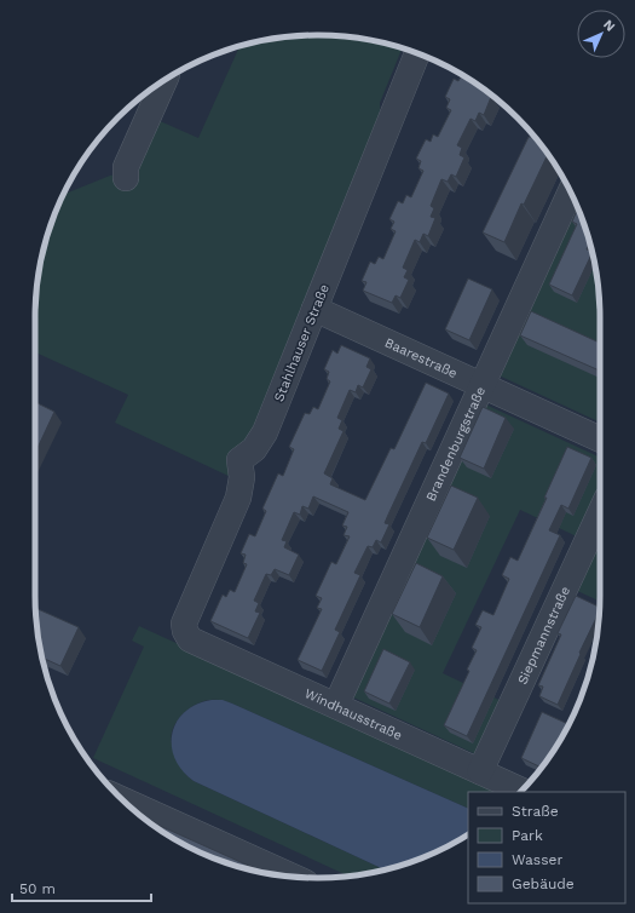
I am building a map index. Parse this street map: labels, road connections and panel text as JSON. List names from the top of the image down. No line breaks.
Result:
{"streets":{"street":["Stahlhauser Straße","Baarestraße","Brandenburgstraße","Siepmannstraße","Windhausstraße"]},"crossings":[["Stahlhauser Straße","Baarestraße"],["Stahlhauser Straße","Windhausstraße"],["Baarestraße","Brandenburgstraße"],["Brandenburgstraße","Windhausstraße"],["Siepmannstraße","Windhausstraße"]],"legend":["Straße","Park","Wasser","Gebäude"],"scale_bar":"50 m","north":"top right"}
